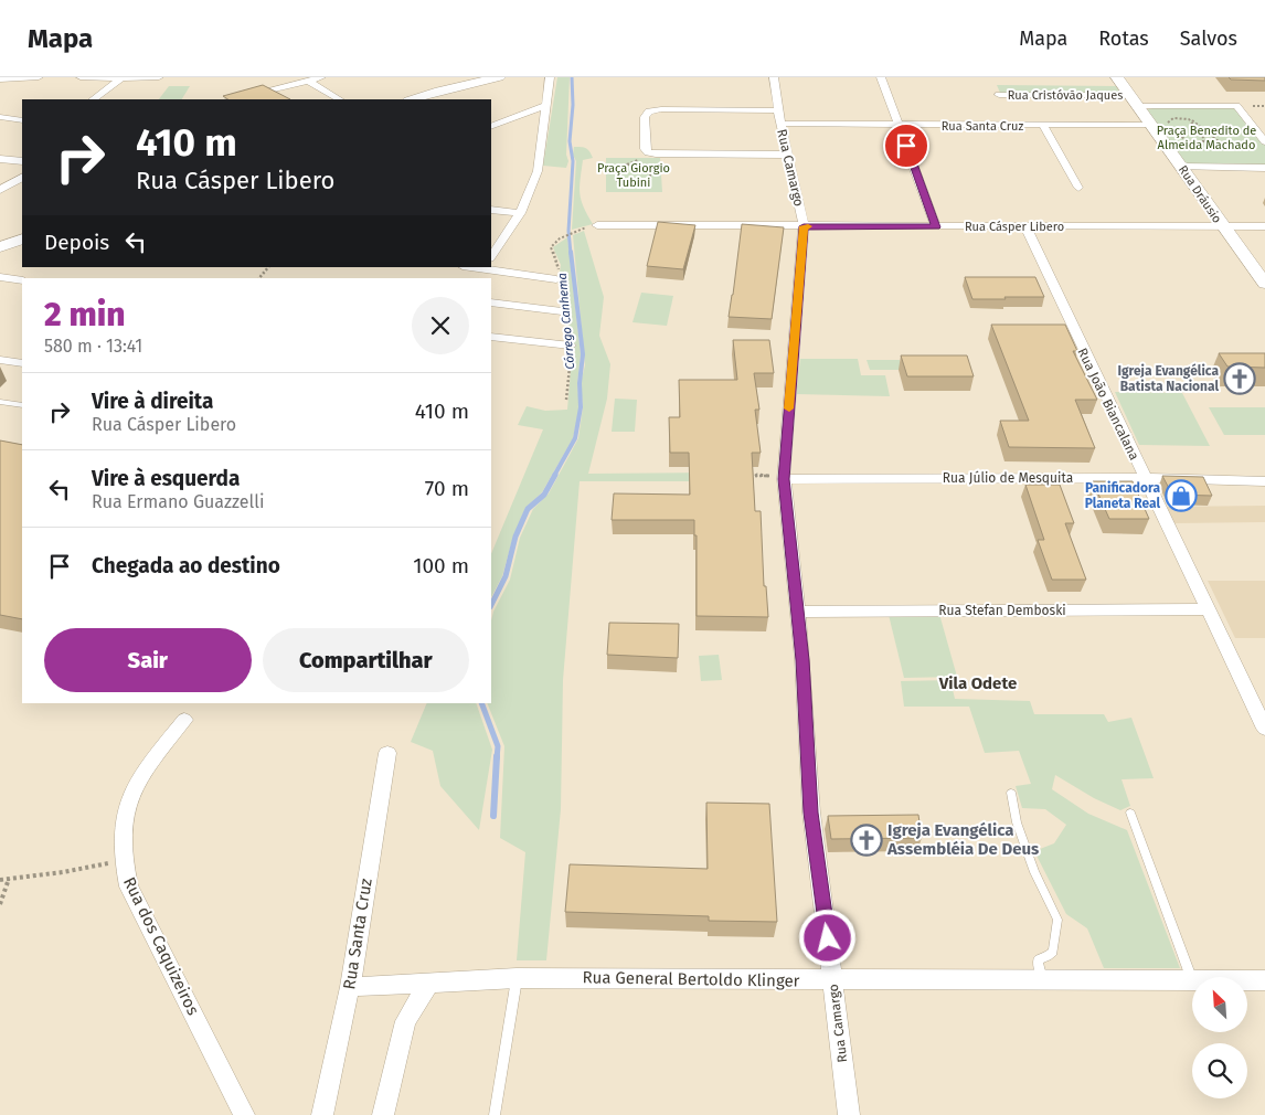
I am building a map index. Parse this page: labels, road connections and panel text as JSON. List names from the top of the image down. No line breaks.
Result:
{"streets":{"street":["Rua Cristóvão Jaques","Rua Santa Cruz","Rua Camargo","Rua Dráusio","Rua Cásper Libero","Rua João Biancalana","Rua Júlio de Mesquita","Rua Stefan Demboski","Rua dos Caquizeiros","Rua General Bertoldo Klinger"]},"crossings":[["Rua Cristóvão Jaques","Rua Dráusio"],["Rua Santa Cruz","Rua Camargo"],["Rua Santa Cruz","Rua Dráusio"],["Rua Santa Cruz","Rua General Bertoldo Klinger"],["Rua Camargo","Rua Cásper Libero"],["Rua Camargo","Rua Júlio de Mesquita"],["Rua Camargo","Rua Stefan Demboski"],["Rua Camargo","Rua General Bertoldo Klinger"],["Rua Dráusio","Rua Cásper Libero"],["Rua Cásper Libero","Rua João Biancalana"],["Rua João Biancalana","Rua Júlio de Mesquita"],["Rua João Biancalana","Rua Stefan Demboski"]],"districts":["Vila Odete"],"water":["Córrego Canhema"],"parks":["Praça Benedito de Almeida Machado","Praça Giorgio Tubini"],"places":{"church":["Igreja Evangélica Batista Nacional","Igreja Evangélica Assembléia De Deus"],"shop":["Panificadora Planeta Real"]},"north":"top left","page":{"header":"Mapa","nav":["Mapa","Rotas","Salvos"],"turn":["410 m","Rua Cásper Libero"],"then":"Depois","heading":["2 min","580 m · 13:41"],"list":[{"name":"Vire à direita","note":"Rua Cásper Libero","value":"410 m"},{"name":"Vire à esquerda","note":"Rua Ermano Guazzelli","value":"70 m"},{"name":"Chegada ao destino","value":"100 m"}],"buttons":["Sair","Compartilhar"]}}
